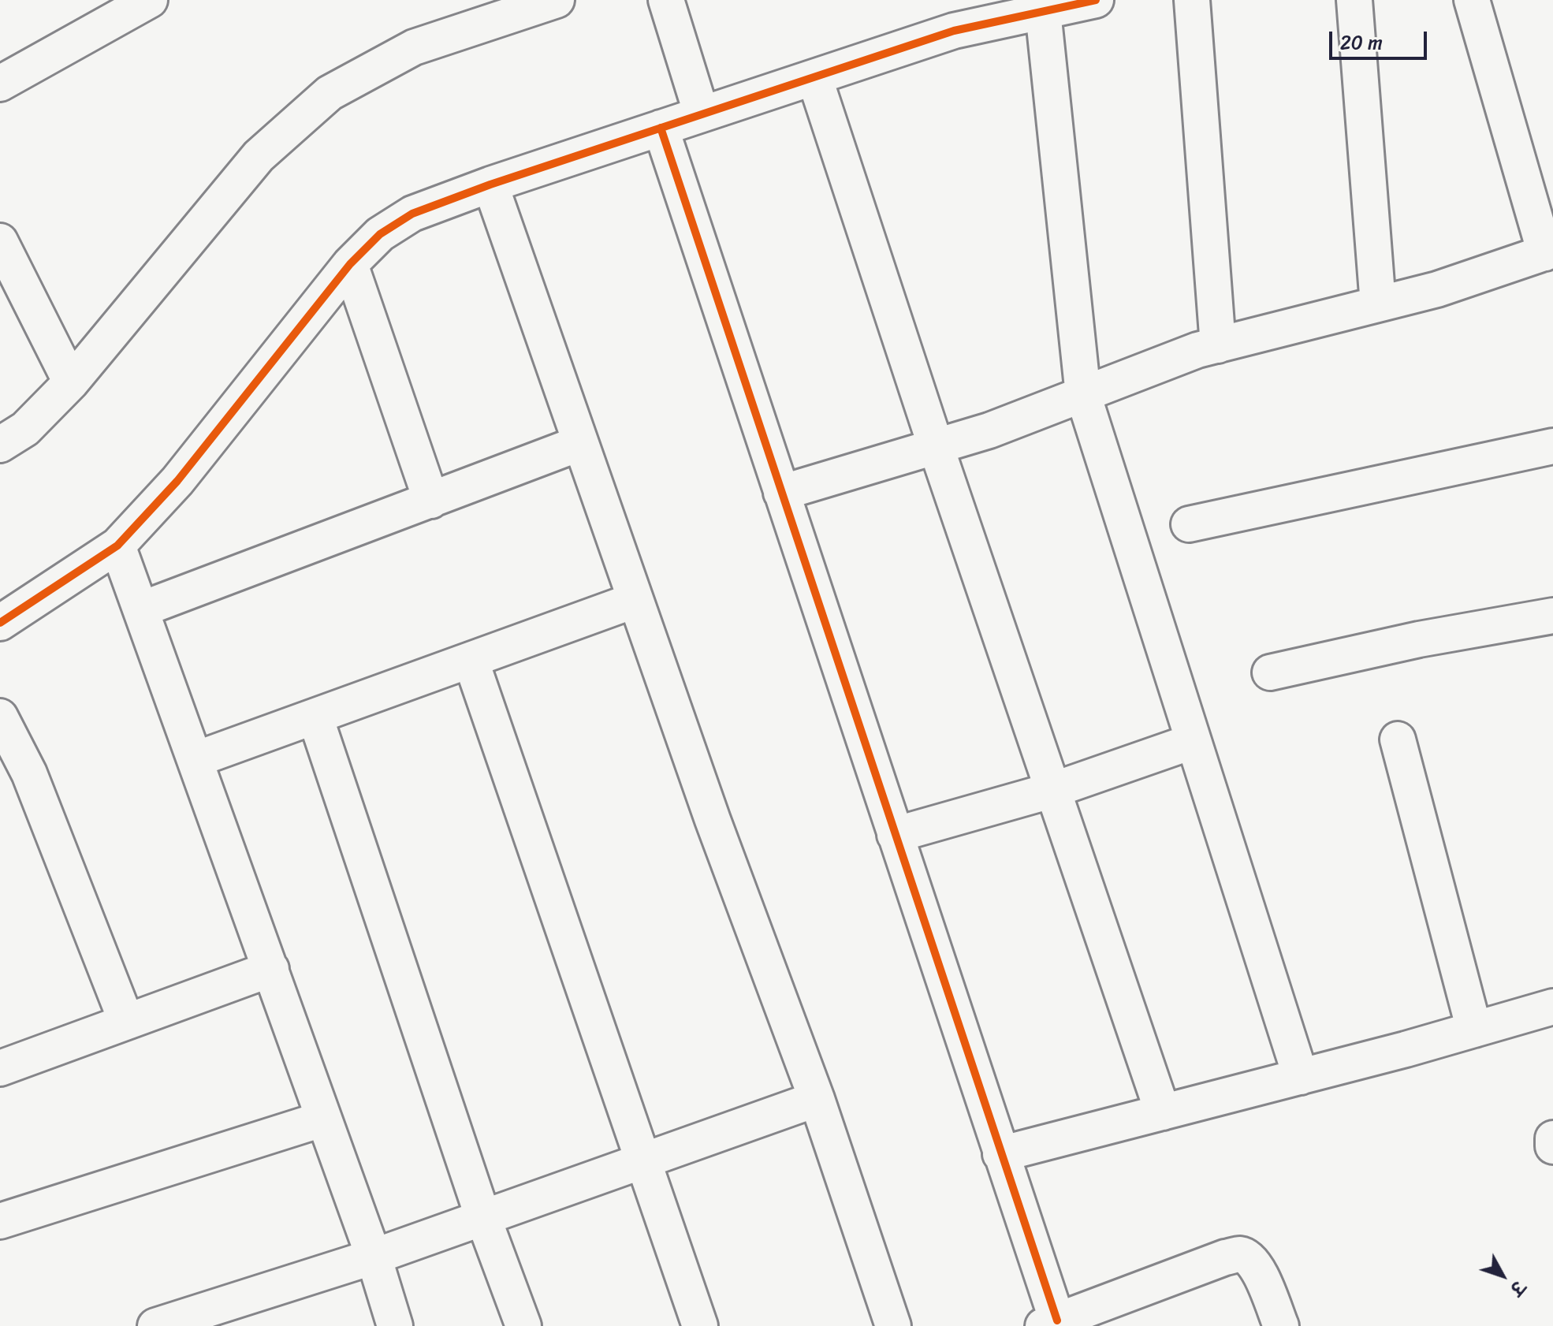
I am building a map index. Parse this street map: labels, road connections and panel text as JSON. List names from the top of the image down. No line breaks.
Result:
{"scale_bar":"20 m","north":"bottom right"}
